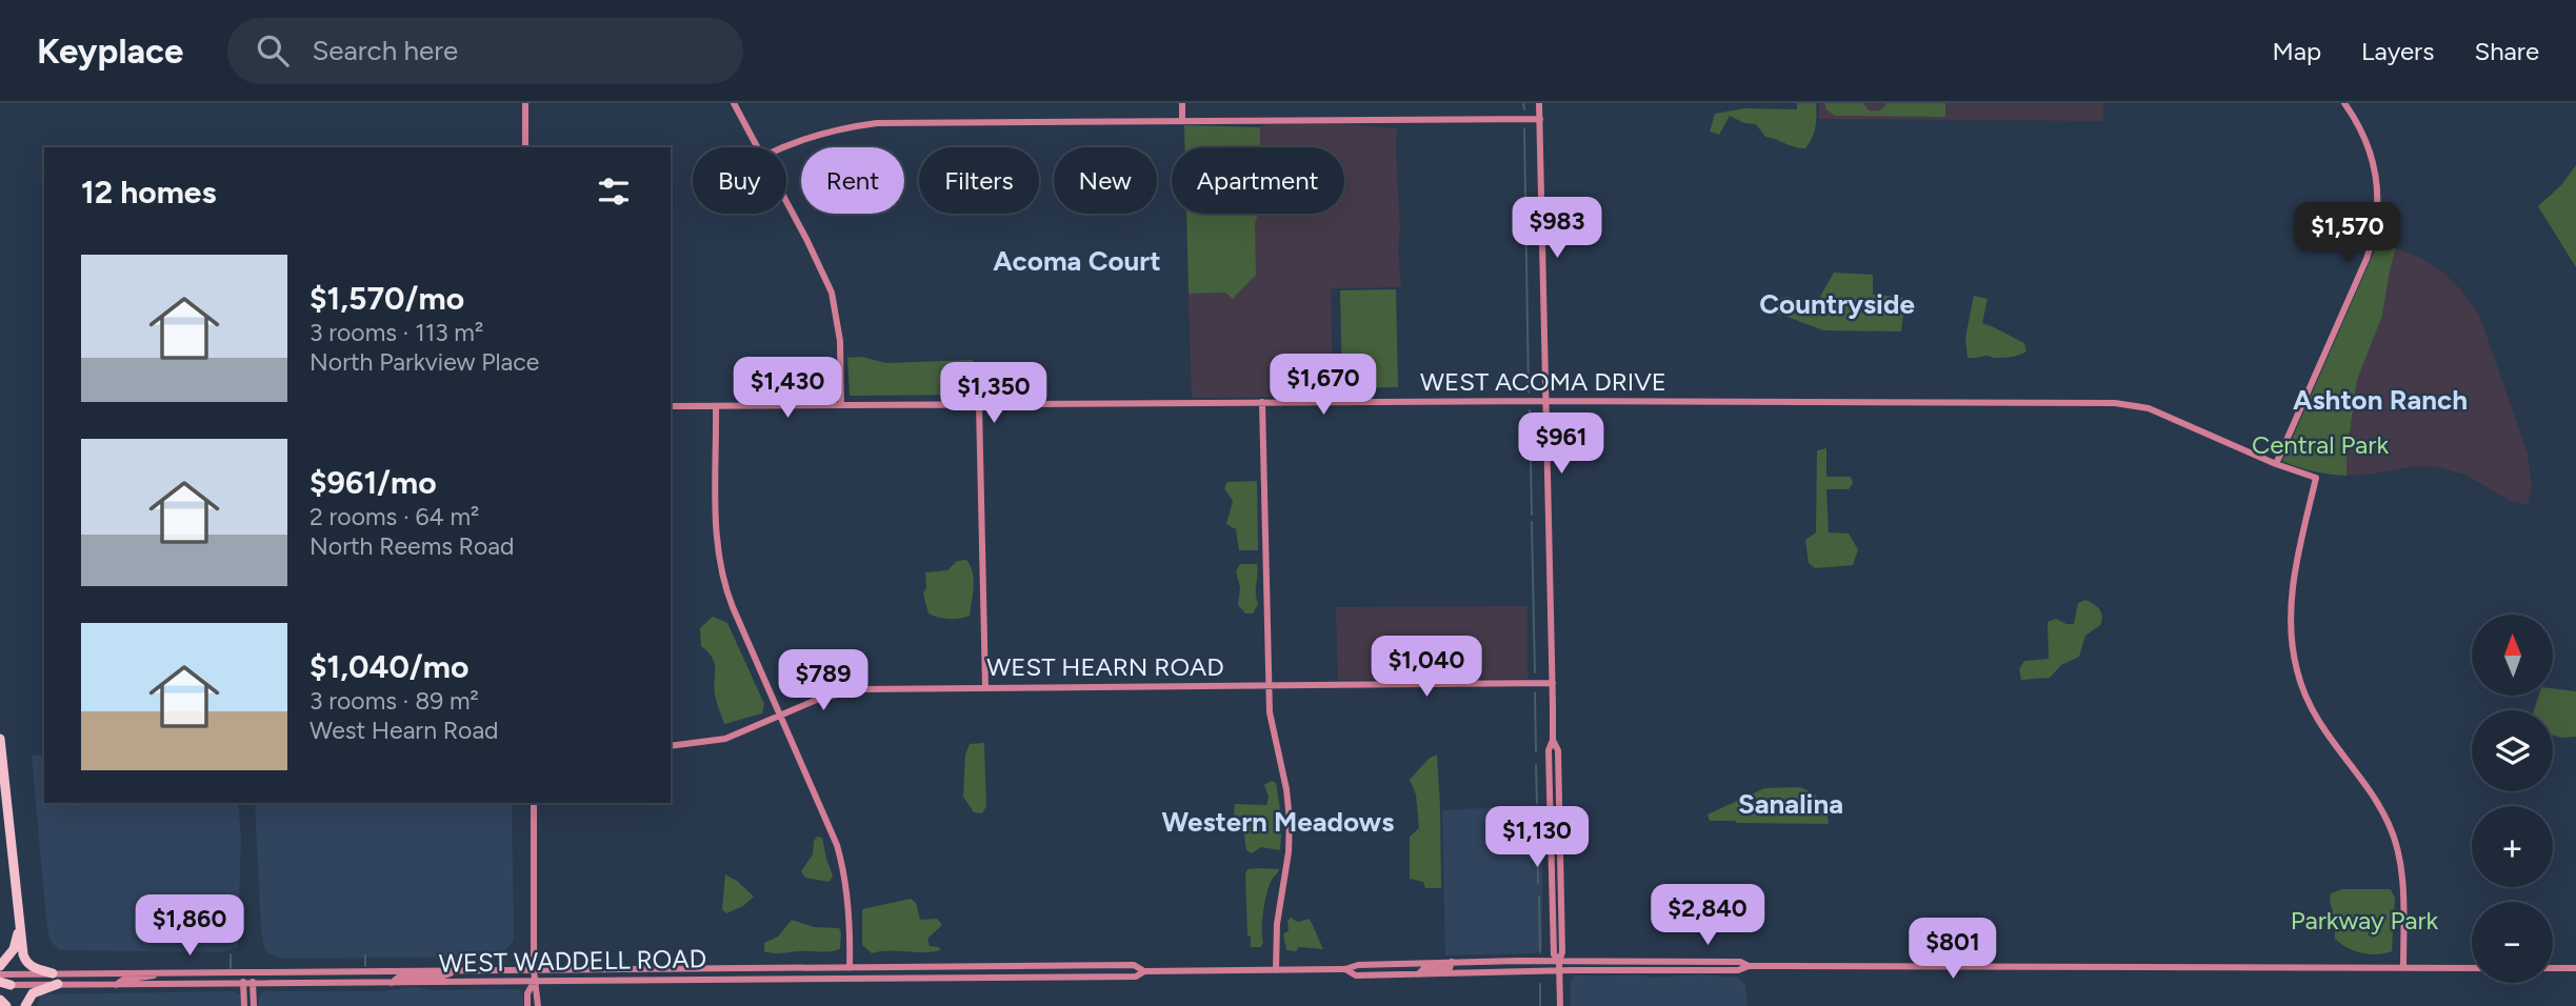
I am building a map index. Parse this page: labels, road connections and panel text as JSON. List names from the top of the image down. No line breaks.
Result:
{"streets":{"street":["WEST ACOMA DRIVE","WEST HEARN ROAD","WEST WADDELL ROAD"]},"crossings":[["WEST ACOMA DRIVE","WEST WADDELL ROAD"]],"districts":["Acoma Court","Countryside","Ashton Ranch","Sanalina","Western Meadows"],"parks":["Central Park","Parkway Park"],"north":"top","page":{"header":"Keyplace","search":"Search here","nav":["Map","Layers","Share"],"chip":["Buy","Rent","Filters","New","Apartment"],"heading":"12 homes","price":["$983","$1,570","$1,670","$1,430","$1,350","$961","$1,040","$789","$1,130","$2,840","$1,860","$801"],"list":[{"name":"$1,570/mo","note":"3 rooms · 113 m² · North Parkview Place"},{"name":"$961/mo","note":"2 rooms · 64 m² · North Reems Road"},{"name":"$1,040/mo","note":"3 rooms · 89 m² · West Hearn Road"}],"map_buttons":["+","−"]}}
